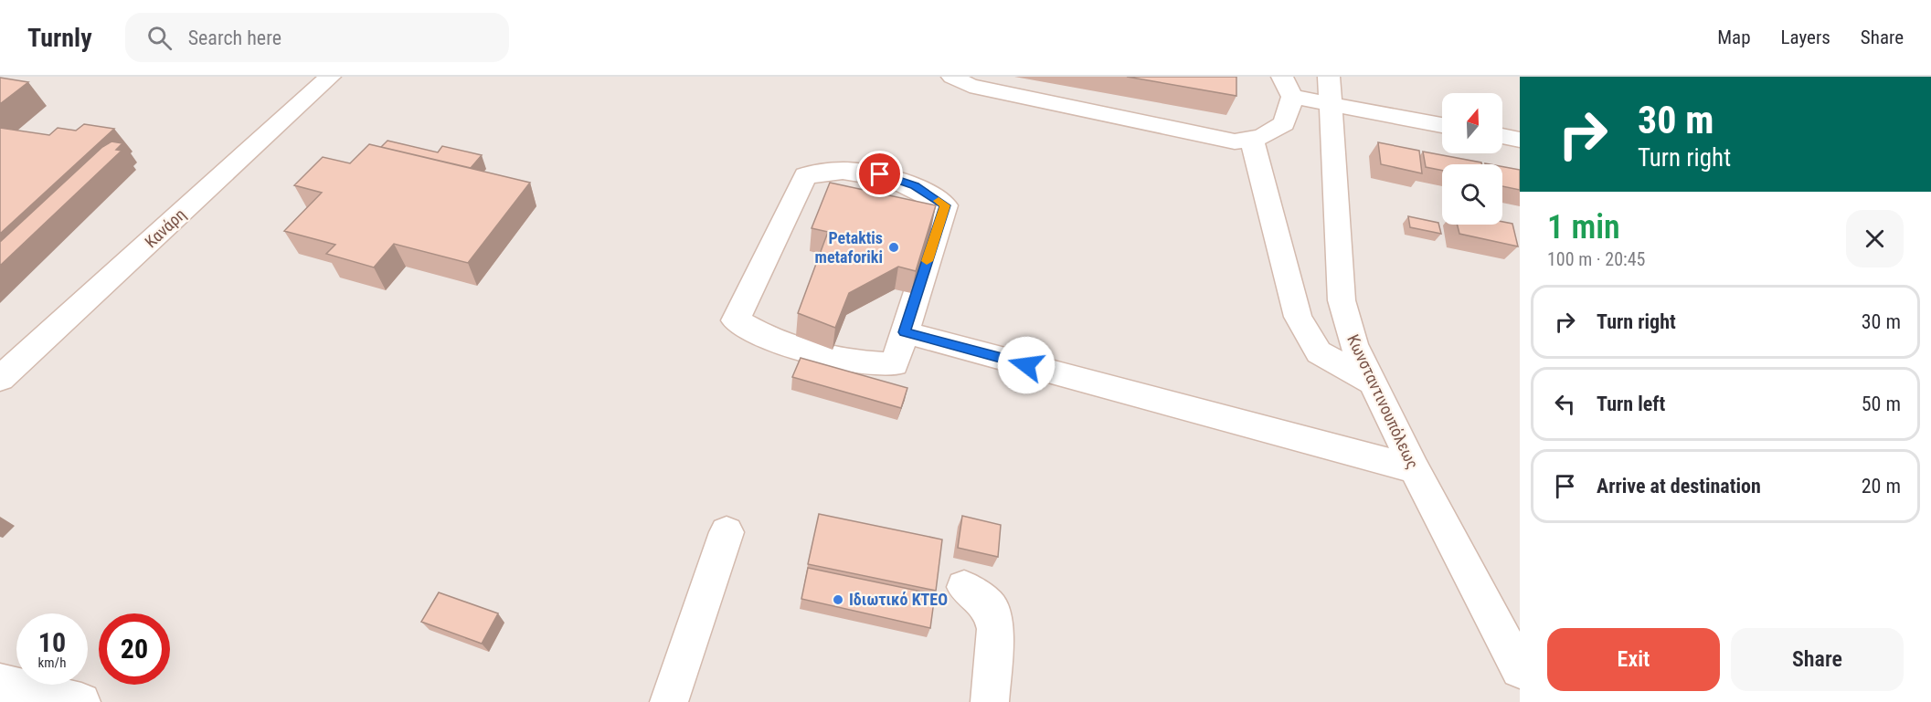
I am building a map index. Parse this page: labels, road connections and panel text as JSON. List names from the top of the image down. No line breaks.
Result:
{"streets":{"street":["Κανάρη","Κωνσταντινουπόλεως"]},"places":["Petaktis metaforiki","Ιδιωτικό ΚΤΕΟ"],"north":"top","page":{"header":"Turnly","search":"Search here","nav":["Map","Layers","Share"],"turn":["30 m","Turn right"],"heading":["1 min","100 m · 20:45"],"list":[{"name":"Turn right","value":"30 m"},{"name":"Turn left","value":"50 m"},{"name":"Arrive at destination","value":"20 m"}],"speed":"10 km/h","limit":"20","buttons":["Exit","Share"]}}
